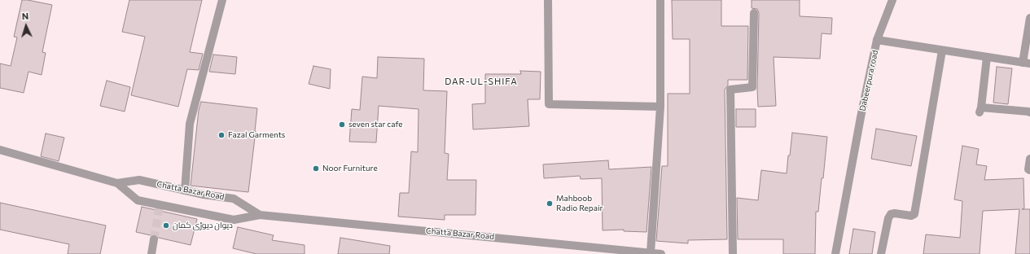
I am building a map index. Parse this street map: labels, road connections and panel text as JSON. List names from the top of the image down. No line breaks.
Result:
{"streets":{"street":["Dabeerpura road","Chatta Bazar Road"]},"districts":["DAR-UL-SHIFA"],"places":["seven star cafe","Fazal Garments","Noor Furniture","Mahboob Radio Repair","دیوان دیوڑی کمان"],"north":"top"}
